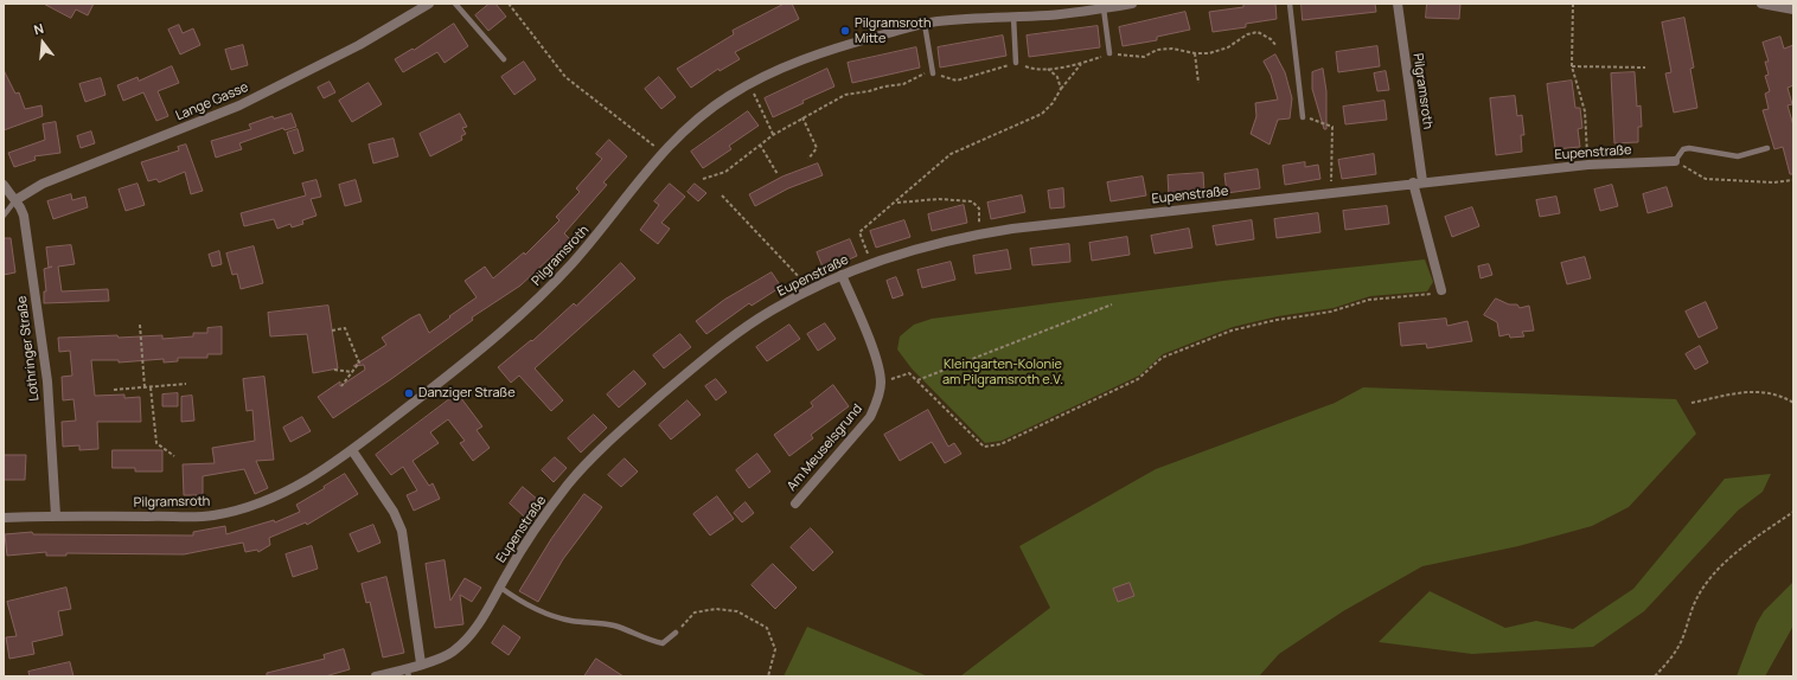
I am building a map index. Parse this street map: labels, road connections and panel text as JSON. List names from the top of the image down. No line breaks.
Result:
{"streets":{"street":["Pilgramsroth","Lange Gasse","Eupenstraße","Lothringer Straße","Am Meuselsgrund"]},"crossings":[["Pilgramsroth","Eupenstraße"],["Pilgramsroth","Lothringer Straße"],["Lange Gasse","Lothringer Straße"],["Eupenstraße","Am Meuselsgrund"]],"parks":["Kleingarten-Kolonie am Pilgramsroth e.V."],"places":["Pilgramsroth Mitte","Danziger Straße"],"north":"top"}
